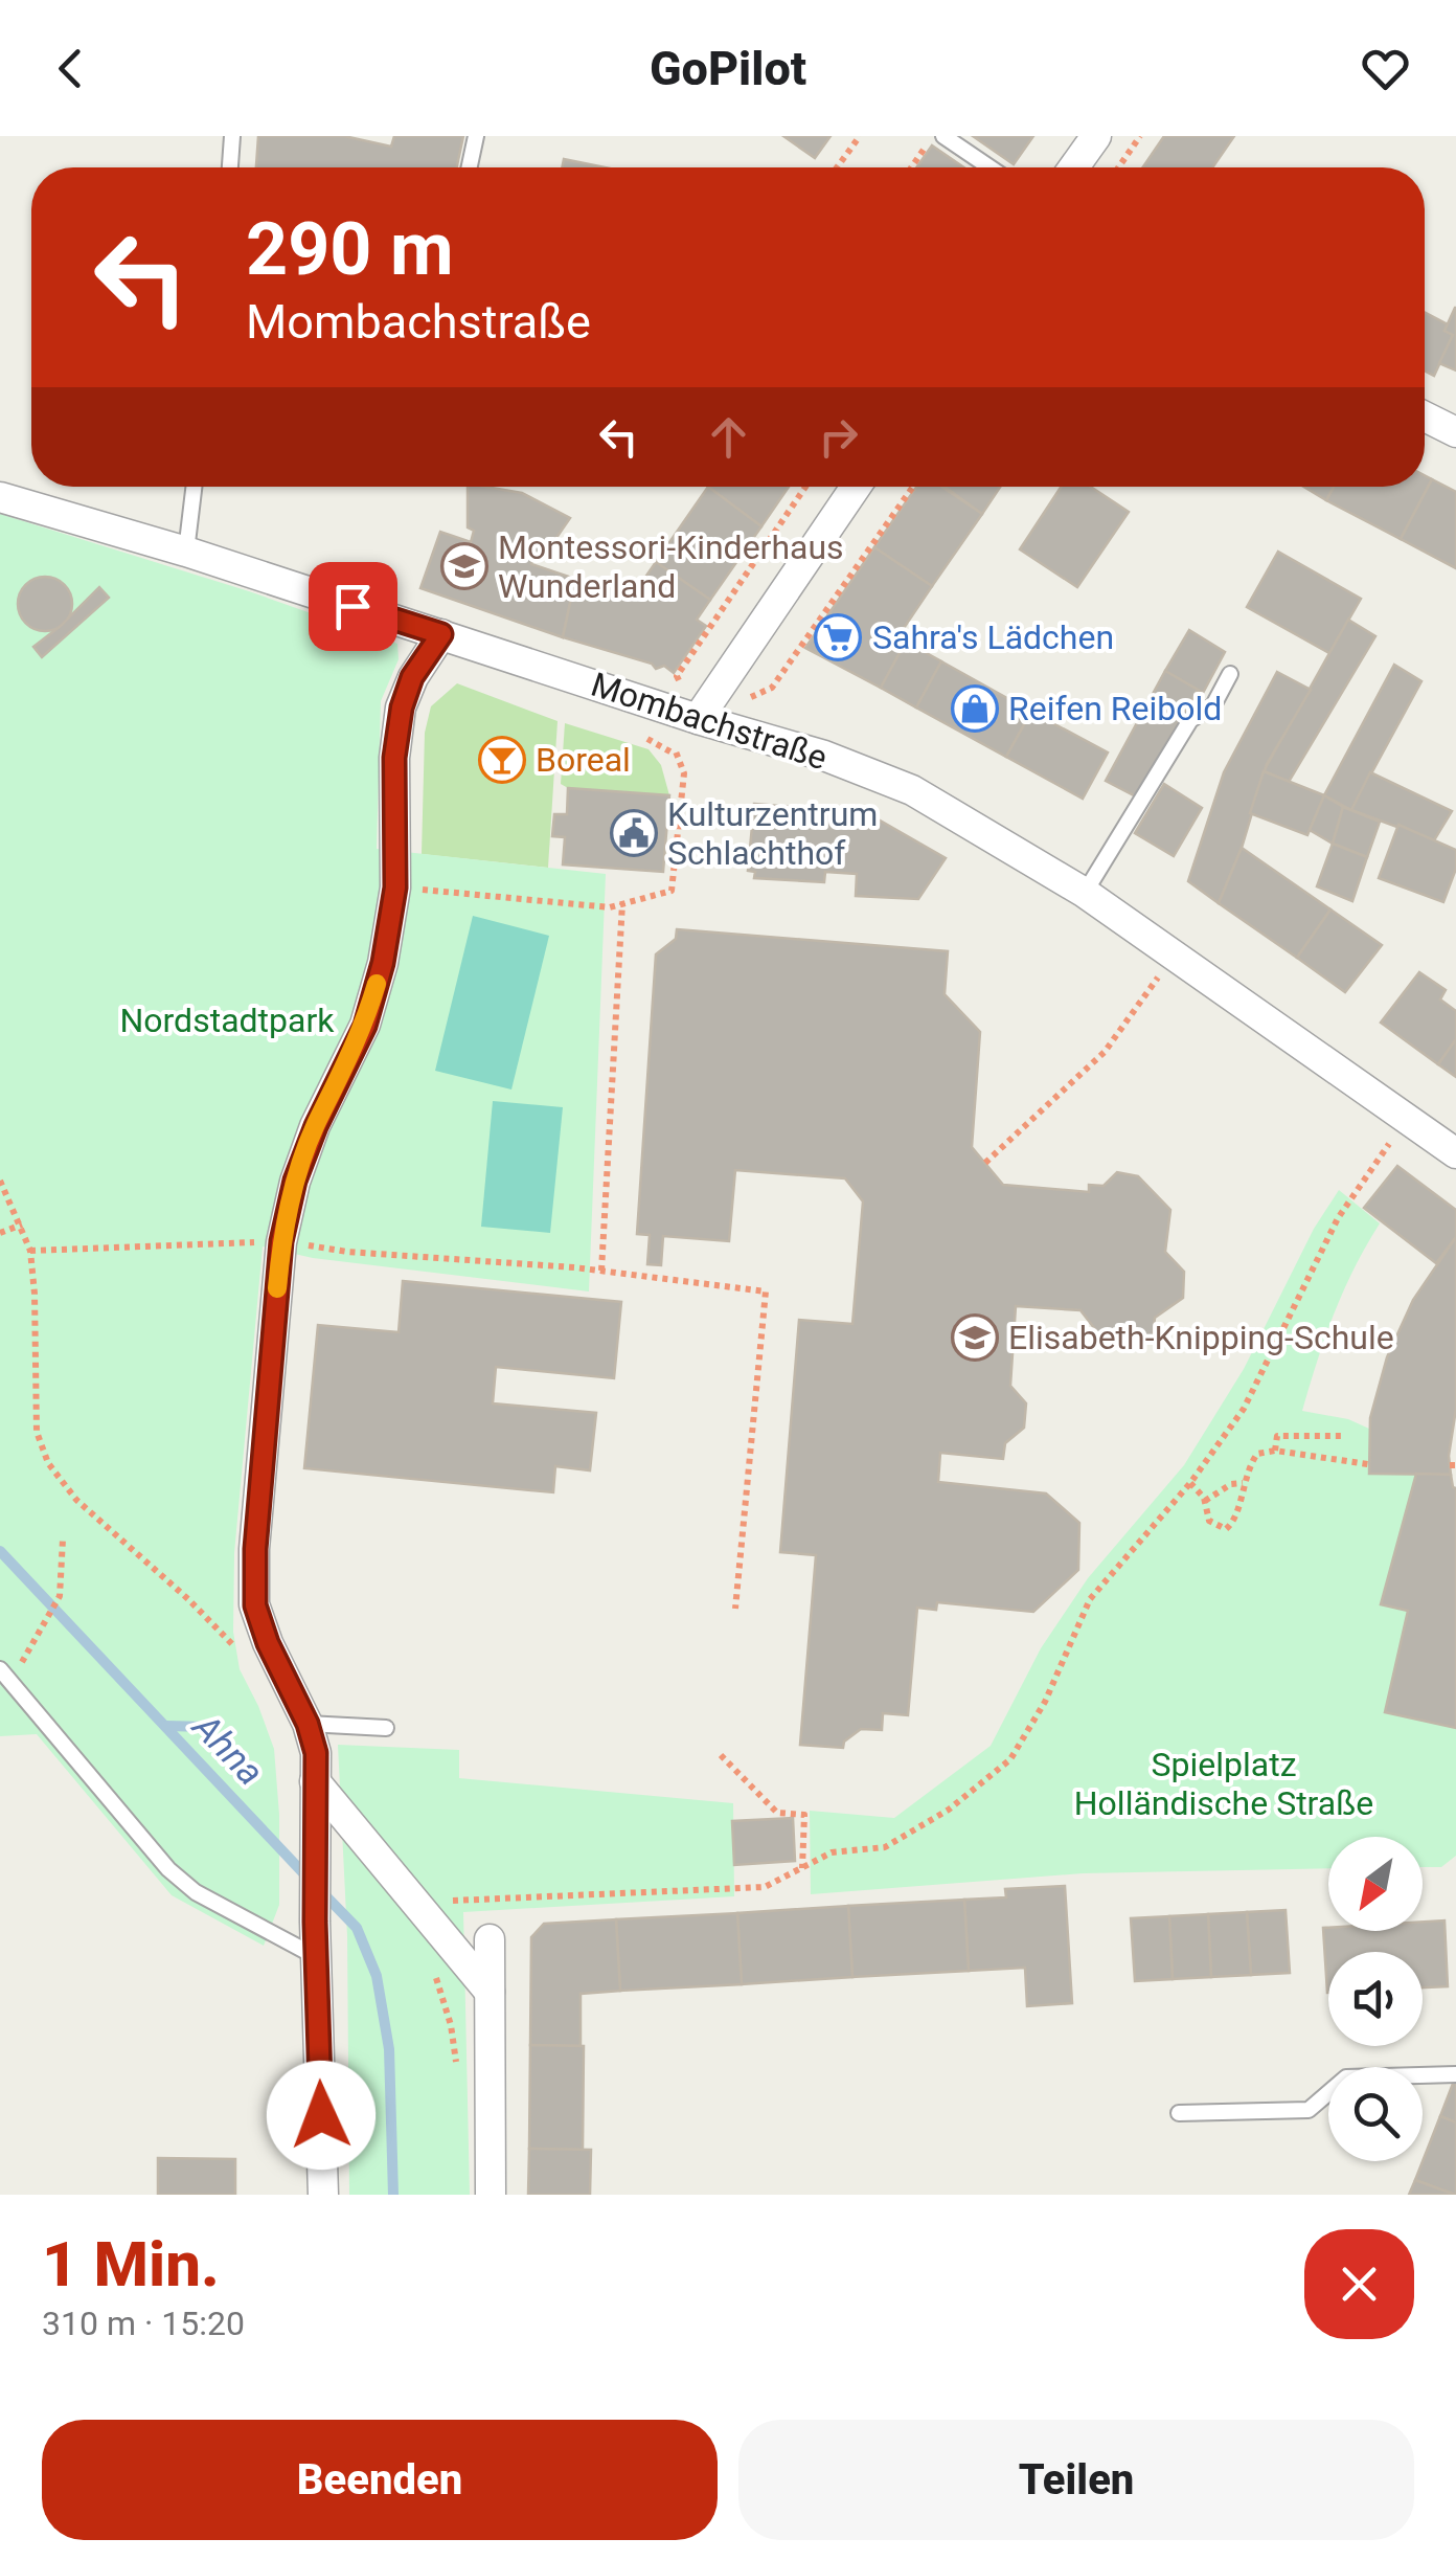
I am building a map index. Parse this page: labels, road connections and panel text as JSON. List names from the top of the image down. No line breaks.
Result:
{"streets":{"street":["Mombachstraße"]},"water":["Ahna"],"parks":["Nordstadtpark","Spielplatz Holländische Straße"],"places":{"school or university":["Montessori-Kinderhaus Wunderland","Elisabeth-Knipping-Schule"],"supermarket":["Sahra's Lädchen"],"shop":["Reifen Reibold"],"bar":["Boreal"],"public building":["Kulturzentrum Schlachthof"]},"north":"bottom left","page":{"header":"GoPilot","turn":["290 m","Mombachstraße"],"heading":["1 Min.","310 m · 15:20"],"buttons":["Beenden","Teilen"]}}
